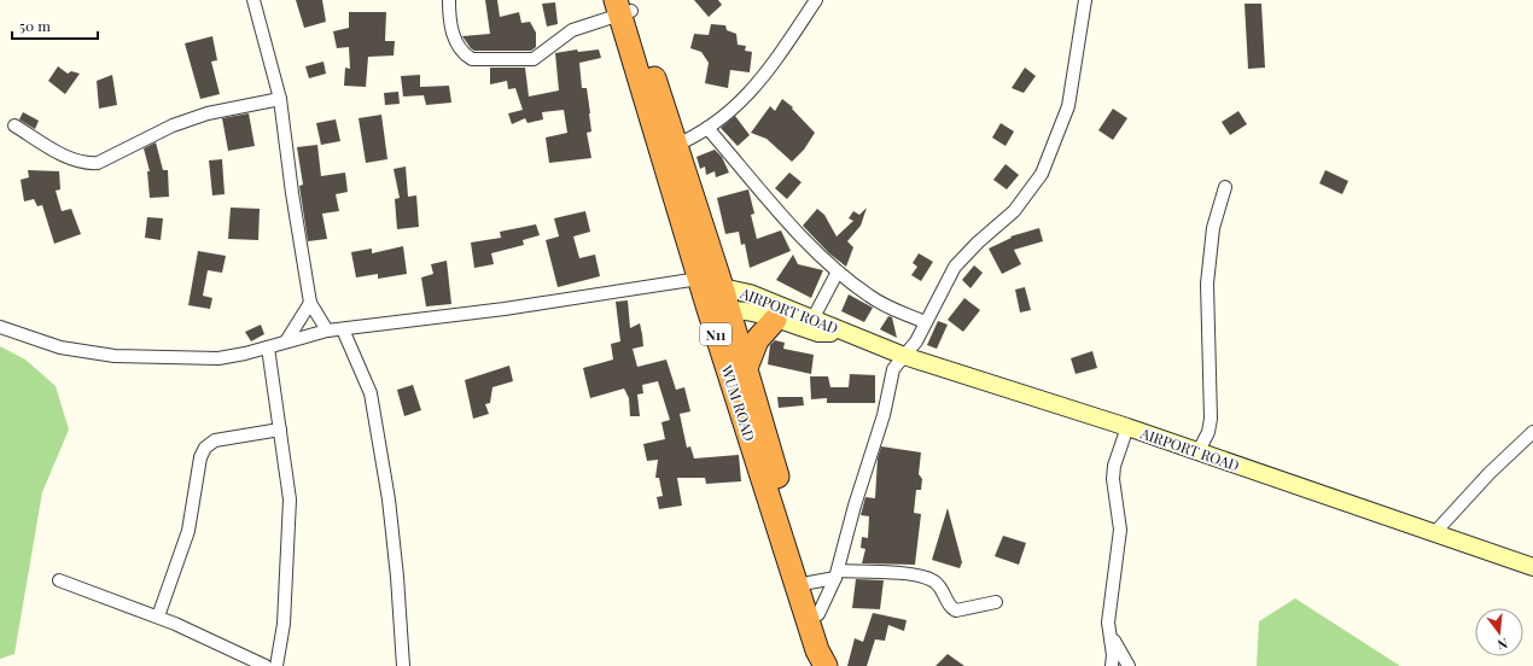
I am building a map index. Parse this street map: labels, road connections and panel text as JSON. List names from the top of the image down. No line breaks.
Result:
{"streets":{"highway":["N11","WUM ROAD"],"main road":["AIRPORT ROAD"]},"crossings":[["AIRPORT ROAD","WUM ROAD"]],"scale_bar":"50 m","north":"bottom"}
